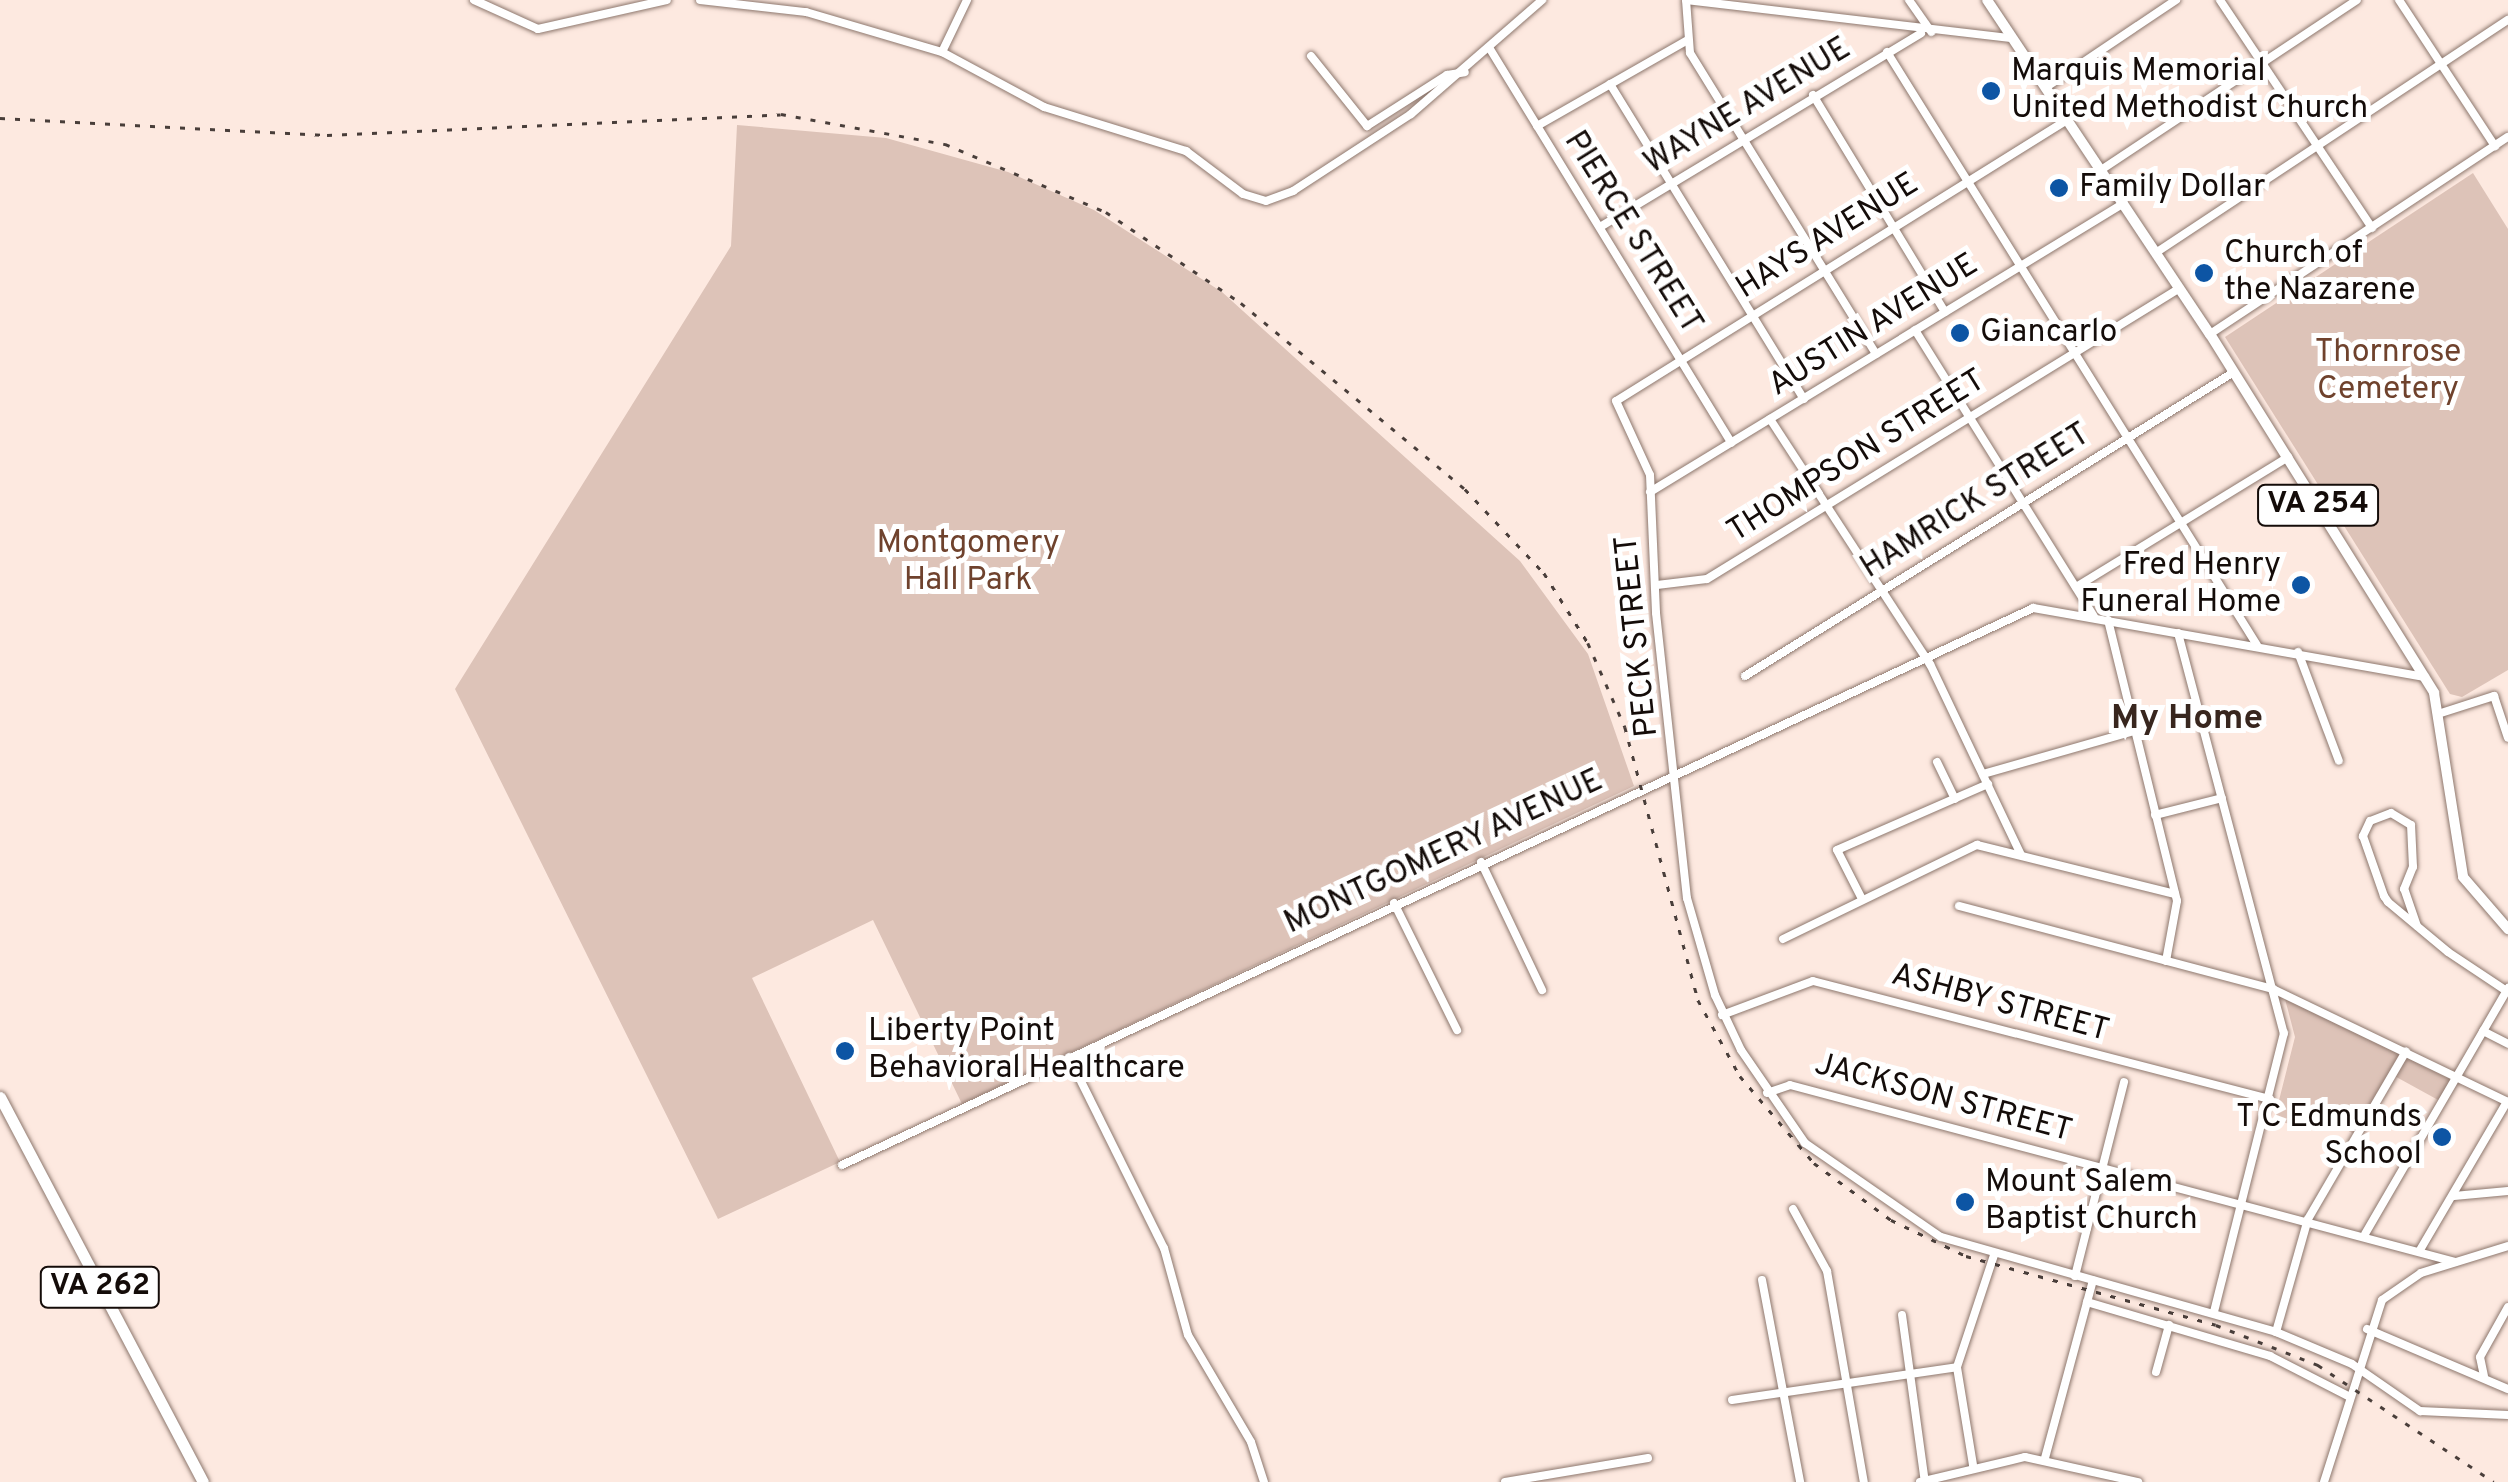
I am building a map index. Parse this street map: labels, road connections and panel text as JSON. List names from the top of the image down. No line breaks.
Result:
{"streets":{"highway":["VA 262"],"main road":["VA 254"],"street":["WAYNE AVENUE","PIERCE STREET","HAYS AVENUE","AUSTIN AVENUE","THOMPSON STREET","HAMRICK STREET","PECK STREET","MONTGOMERY AVENUE","ASHBY STREET","JACKSON STREET"]},"crossings":[["WAYNE AVENUE","PIERCE STREET"],["PIERCE STREET","HAYS AVENUE"],["PIERCE STREET","AUSTIN AVENUE"],["HAYS AVENUE","VA 254"],["HAYS AVENUE","PECK STREET"],["AUSTIN AVENUE","VA 254"],["AUSTIN AVENUE","PECK STREET"],["THOMPSON STREET","VA 254"],["THOMPSON STREET","PECK STREET"],["HAMRICK STREET","VA 254"],["VA 254","MONTGOMERY AVENUE"],["PECK STREET","MONTGOMERY AVENUE"],["PECK STREET","ASHBY STREET"],["PECK STREET","JACKSON STREET"]],"districts":["My Home"],"parks":["Thornrose Cemetery","Montgomery Hall Park"],"places":["Marquis Memorial United Methodist Church","Family Dollar","Church of the Nazarene","Giancarlo","Fred Henry Funeral Home","Liberty Point Behavioral Healthcare","T C Edmunds School","Mount Salem Baptist Church"]}
